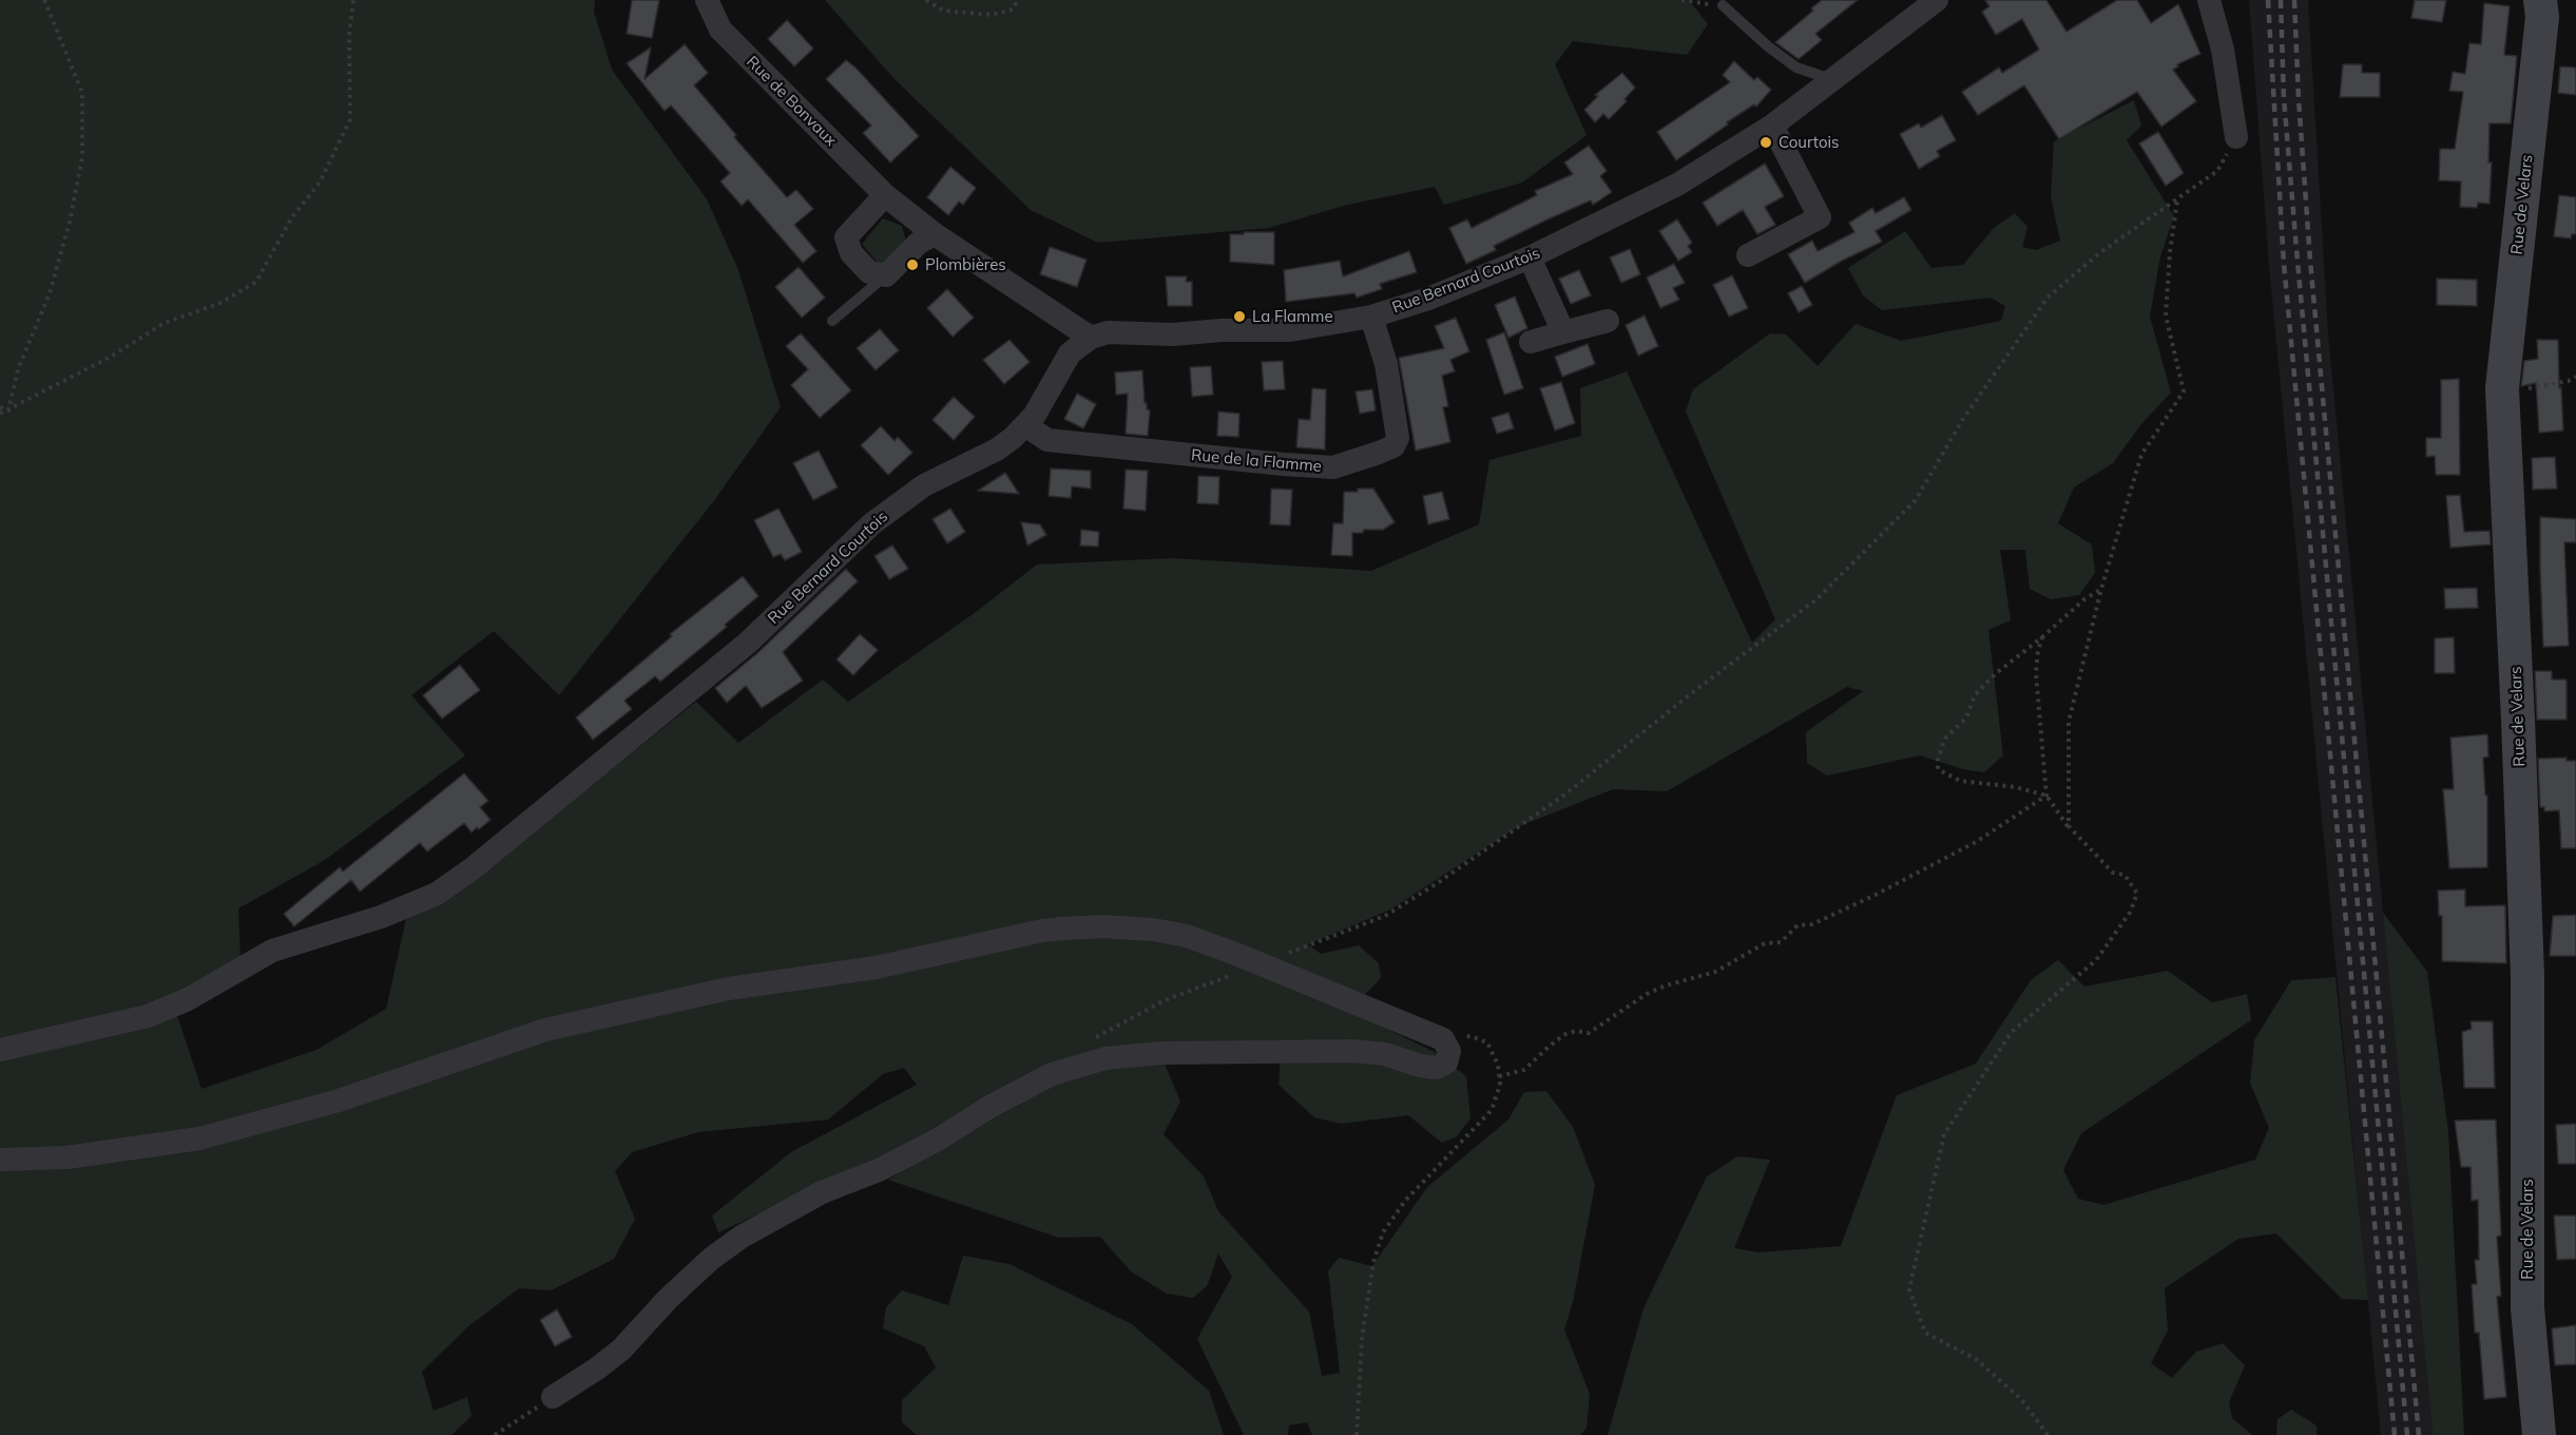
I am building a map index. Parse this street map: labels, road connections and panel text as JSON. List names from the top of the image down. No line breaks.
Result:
{"streets":{"main road":["Rue de Velars"],"street":["Rue de Bonvaux","Rue Bernard Courtois","Rue de la Flamme"]},"crossings":[["Rue de Bonvaux","Rue Bernard Courtois"],["Rue Bernard Courtois","Rue de la Flamme"]],"places":["Courtois","Plombières","La Flamme"]}
